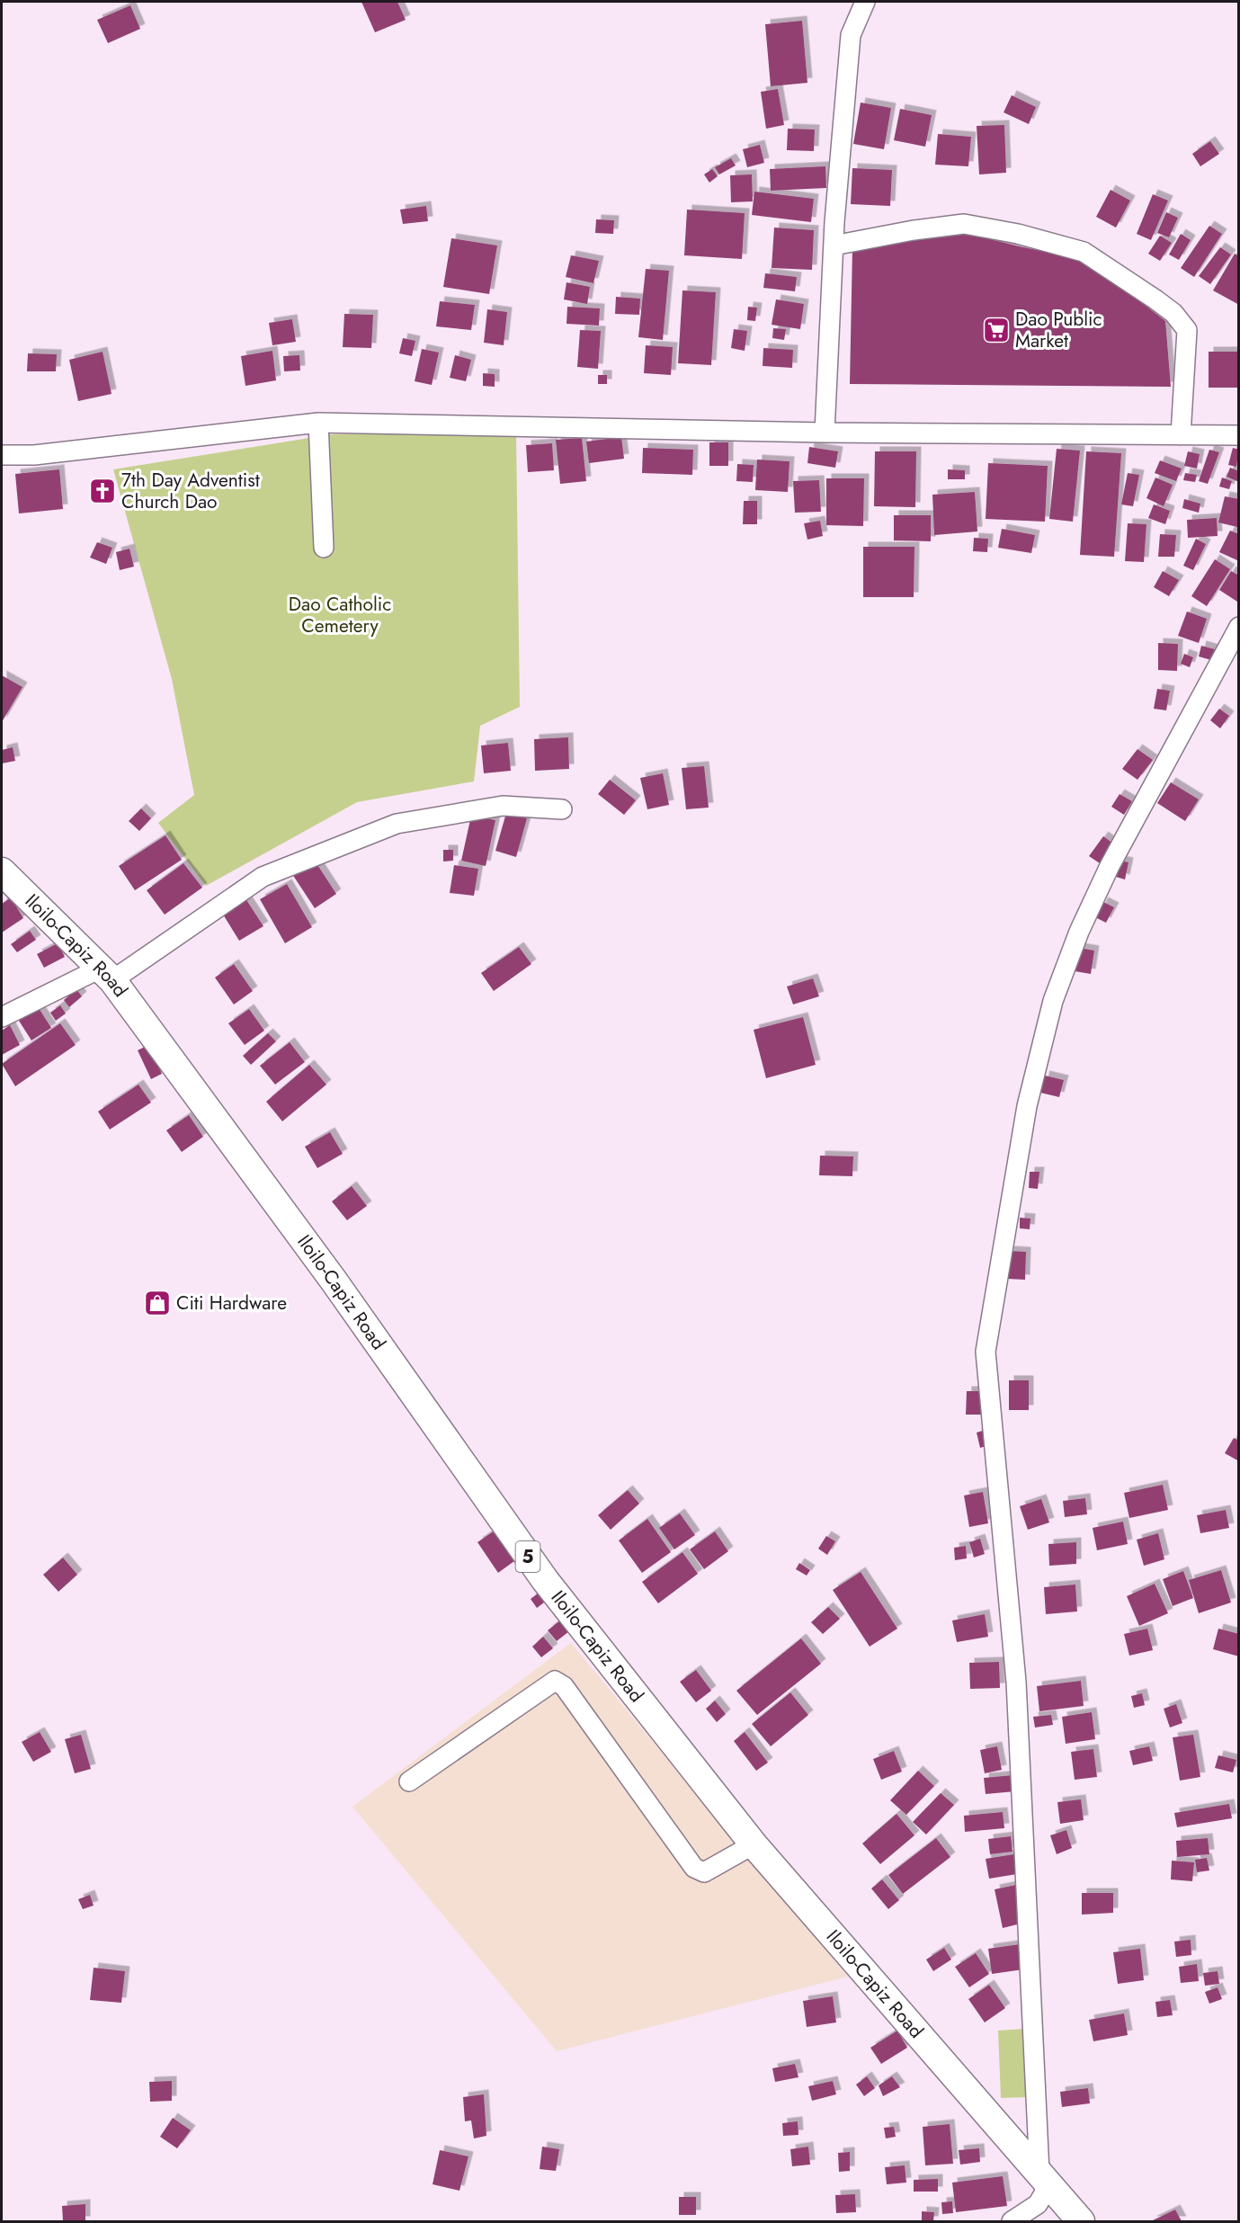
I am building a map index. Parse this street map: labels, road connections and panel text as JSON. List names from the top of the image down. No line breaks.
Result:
{"streets":{"highway":["Iloilo-Capiz Road","5"]},"parks":["Dao Catholic Cemetery"],"places":{"supermarket":["Dao Public Market"],"church":["7th Day Adventist Church Dao"],"shop":["Citi Hardware"]}}
